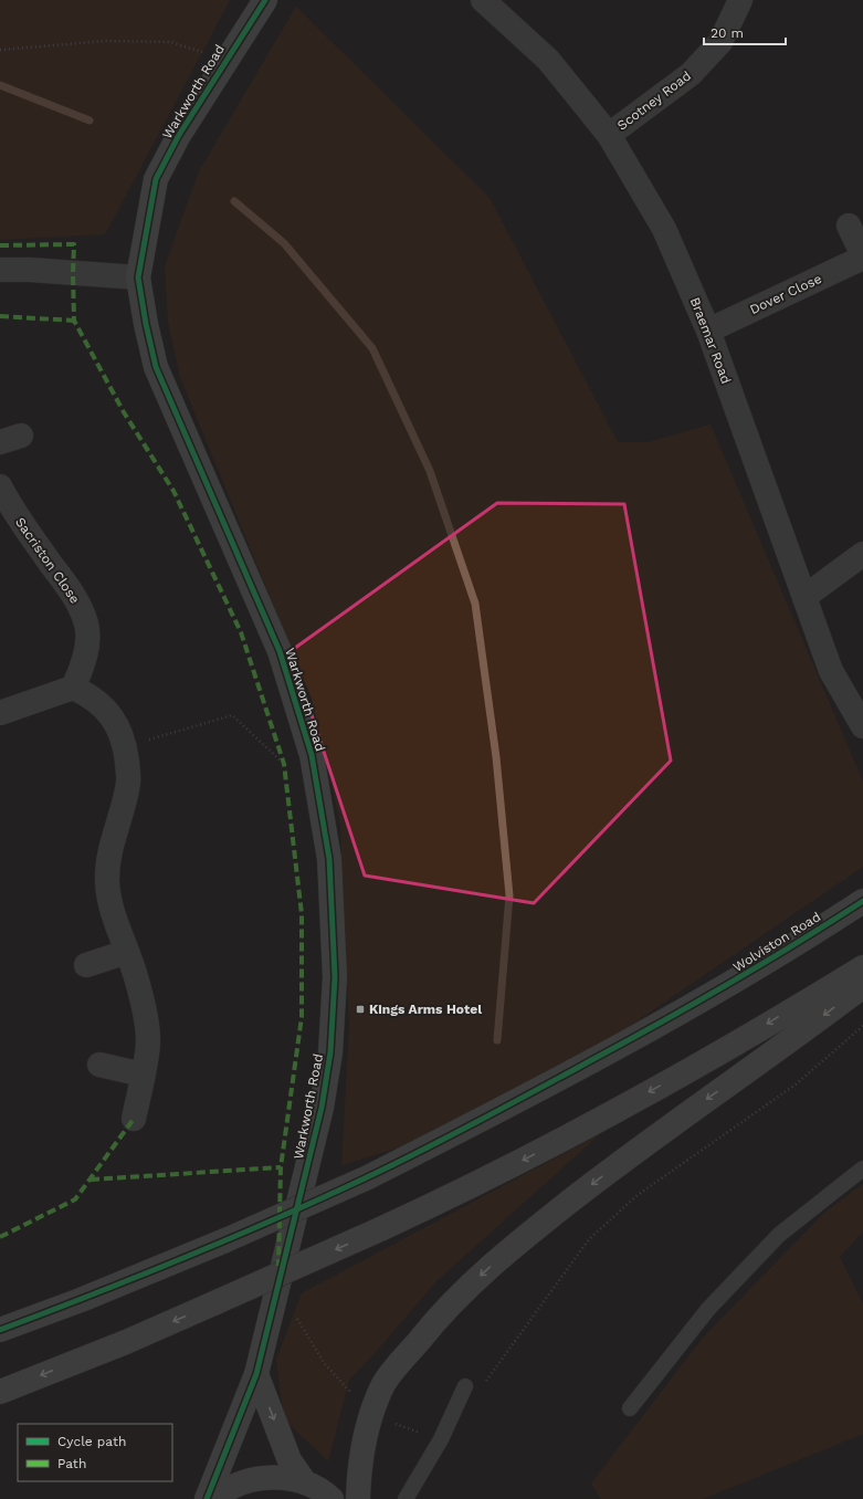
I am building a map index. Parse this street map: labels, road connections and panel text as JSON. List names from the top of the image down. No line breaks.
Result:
{"streets":{"street":["Warkworth Road","Scotney Road","Dover Close","Braemar Road","Sacriston Close","Wolviston Road"]},"crossings":[["Scotney Road","Braemar Road"],["Dover Close","Braemar Road"]],"places":{"transit":["Kings Arms Hotel"]},"legend":["Cycle path","Path"],"scale_bar":"20 m"}
